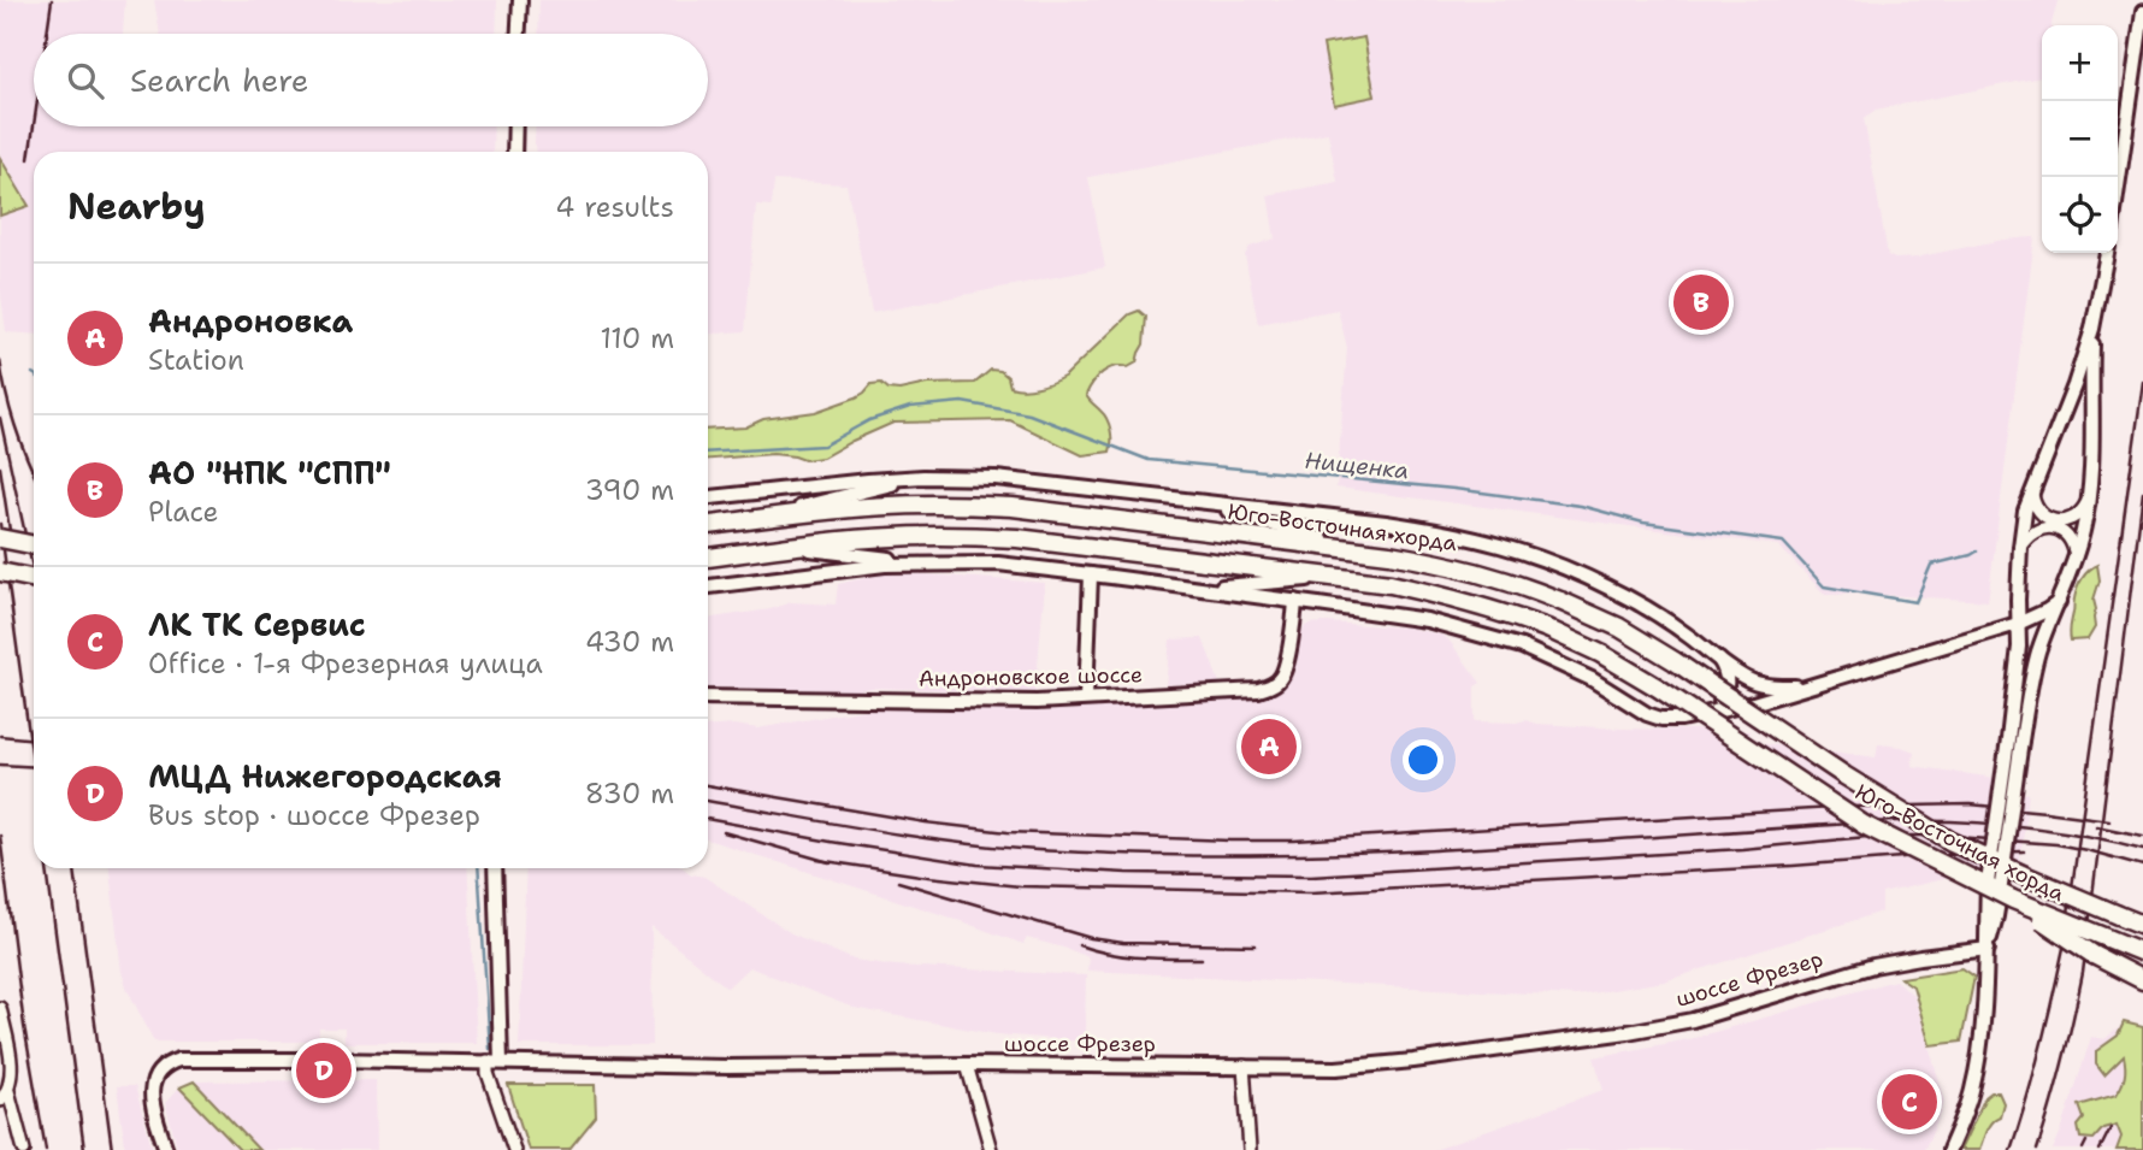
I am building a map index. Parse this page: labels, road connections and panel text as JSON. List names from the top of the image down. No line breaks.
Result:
{"streets":{"main road":["Юго-Восточная хорда"],"street":["Андроновское шоссе","шоссе Фрезер"]},"water":["Нищенка"],"page":{"map_buttons":["+","−"],"search":"Search here","heading":["Nearby","4 results"],"list":[{"mark":"A","name":"Андроновка","note":"Station","value":"110 m"},{"mark":"B","name":"АО \"НПК \"СПП\"","note":"Place","value":"390 m"},{"mark":"C","name":"ЛК ТК Сервис","note":"Office · 1-я Фрезерная улица","value":"430 m"},{"mark":"D","name":"МЦД Нижегородская","note":"Bus stop · шоссе Фрезер","value":"830 m"}],"pins":["B","A","D","C"]}}
